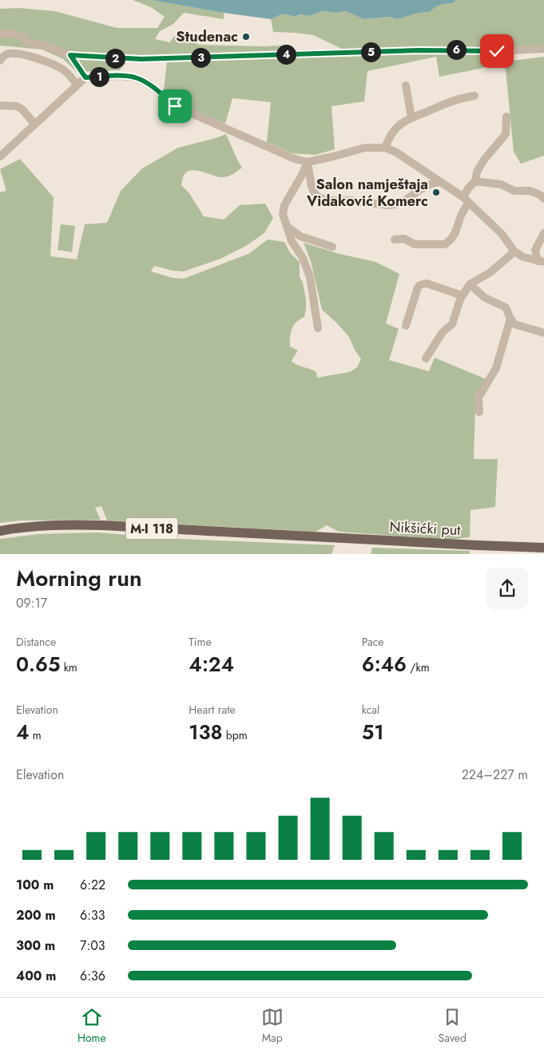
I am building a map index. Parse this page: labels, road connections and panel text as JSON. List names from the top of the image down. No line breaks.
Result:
{"streets":{"main road":["M-I 118","Nikšićki put"]},"places":["Studenac","Salon namještaja Vidaković Komerc"],"page":{"pins":["6","5","4","3","2","1"],"heading":["Morning run","09:17"],"stats":[["Distance","0.65 km"],["Time","4:24"],["Pace","6:46 /km"],["Elevation","4 m"],["Heart rate","138 bpm"],["kcal","51"]],"chart":["Elevation","224–227 m"],"list":[{"name":"100 m","note":"6:22"},{"name":"200 m","note":"6:33"},{"name":"300 m","note":"7:03"},{"name":"400 m","note":"6:36"}],"tabs":["Home","Map","Saved"]}}
